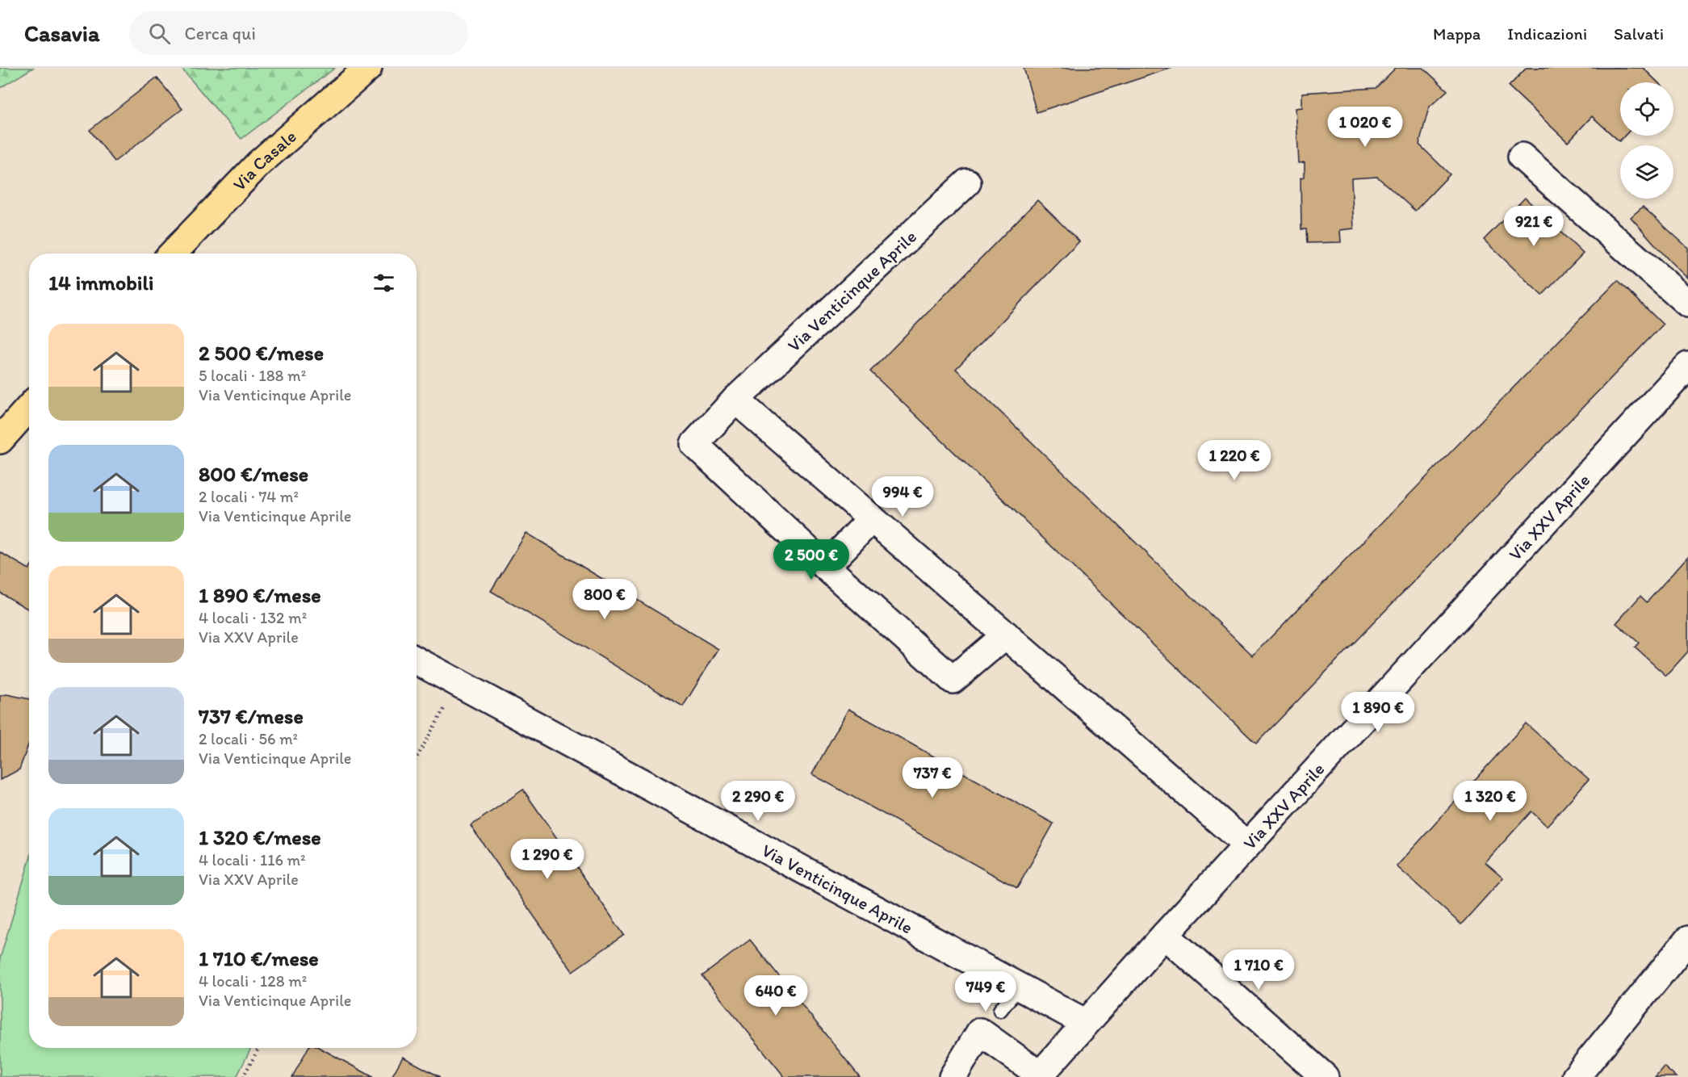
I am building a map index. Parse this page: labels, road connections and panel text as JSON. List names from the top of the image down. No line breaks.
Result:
{"streets":{"main road":["Via Casale"],"street":["Via Venticinque Aprile","Via XXV Aprile"]},"crossings":[["Via Venticinque Aprile","Via XXV Aprile"]],"page":{"header":"Casavia","search":"Cerca qui","nav":["Mappa","Indicazioni","Salvati"],"price":["1 020 €","921 €","1 220 €","994 €","2 500 €","800 €","1 890 €","737 €","2 290 €","1 320 €","1 290 €","1 710 €","749 €","640 €"],"heading":"14 immobili","list":[{"name":"2 500 €/mese","note":"5 locali · 188 m² · Via Venticinque Aprile"},{"name":"800 €/mese","note":"2 locali · 74 m² · Via Venticinque Aprile"},{"name":"1 890 €/mese","note":"4 locali · 132 m² · Via XXV Aprile"},{"name":"737 €/mese","note":"2 locali · 56 m² · Via Venticinque Aprile"},{"name":"1 320 €/mese","note":"4 locali · 116 m² · Via XXV Aprile"},{"name":"1 710 €/mese","note":"4 locali · 128 m² · Via Venticinque Aprile"}]}}
